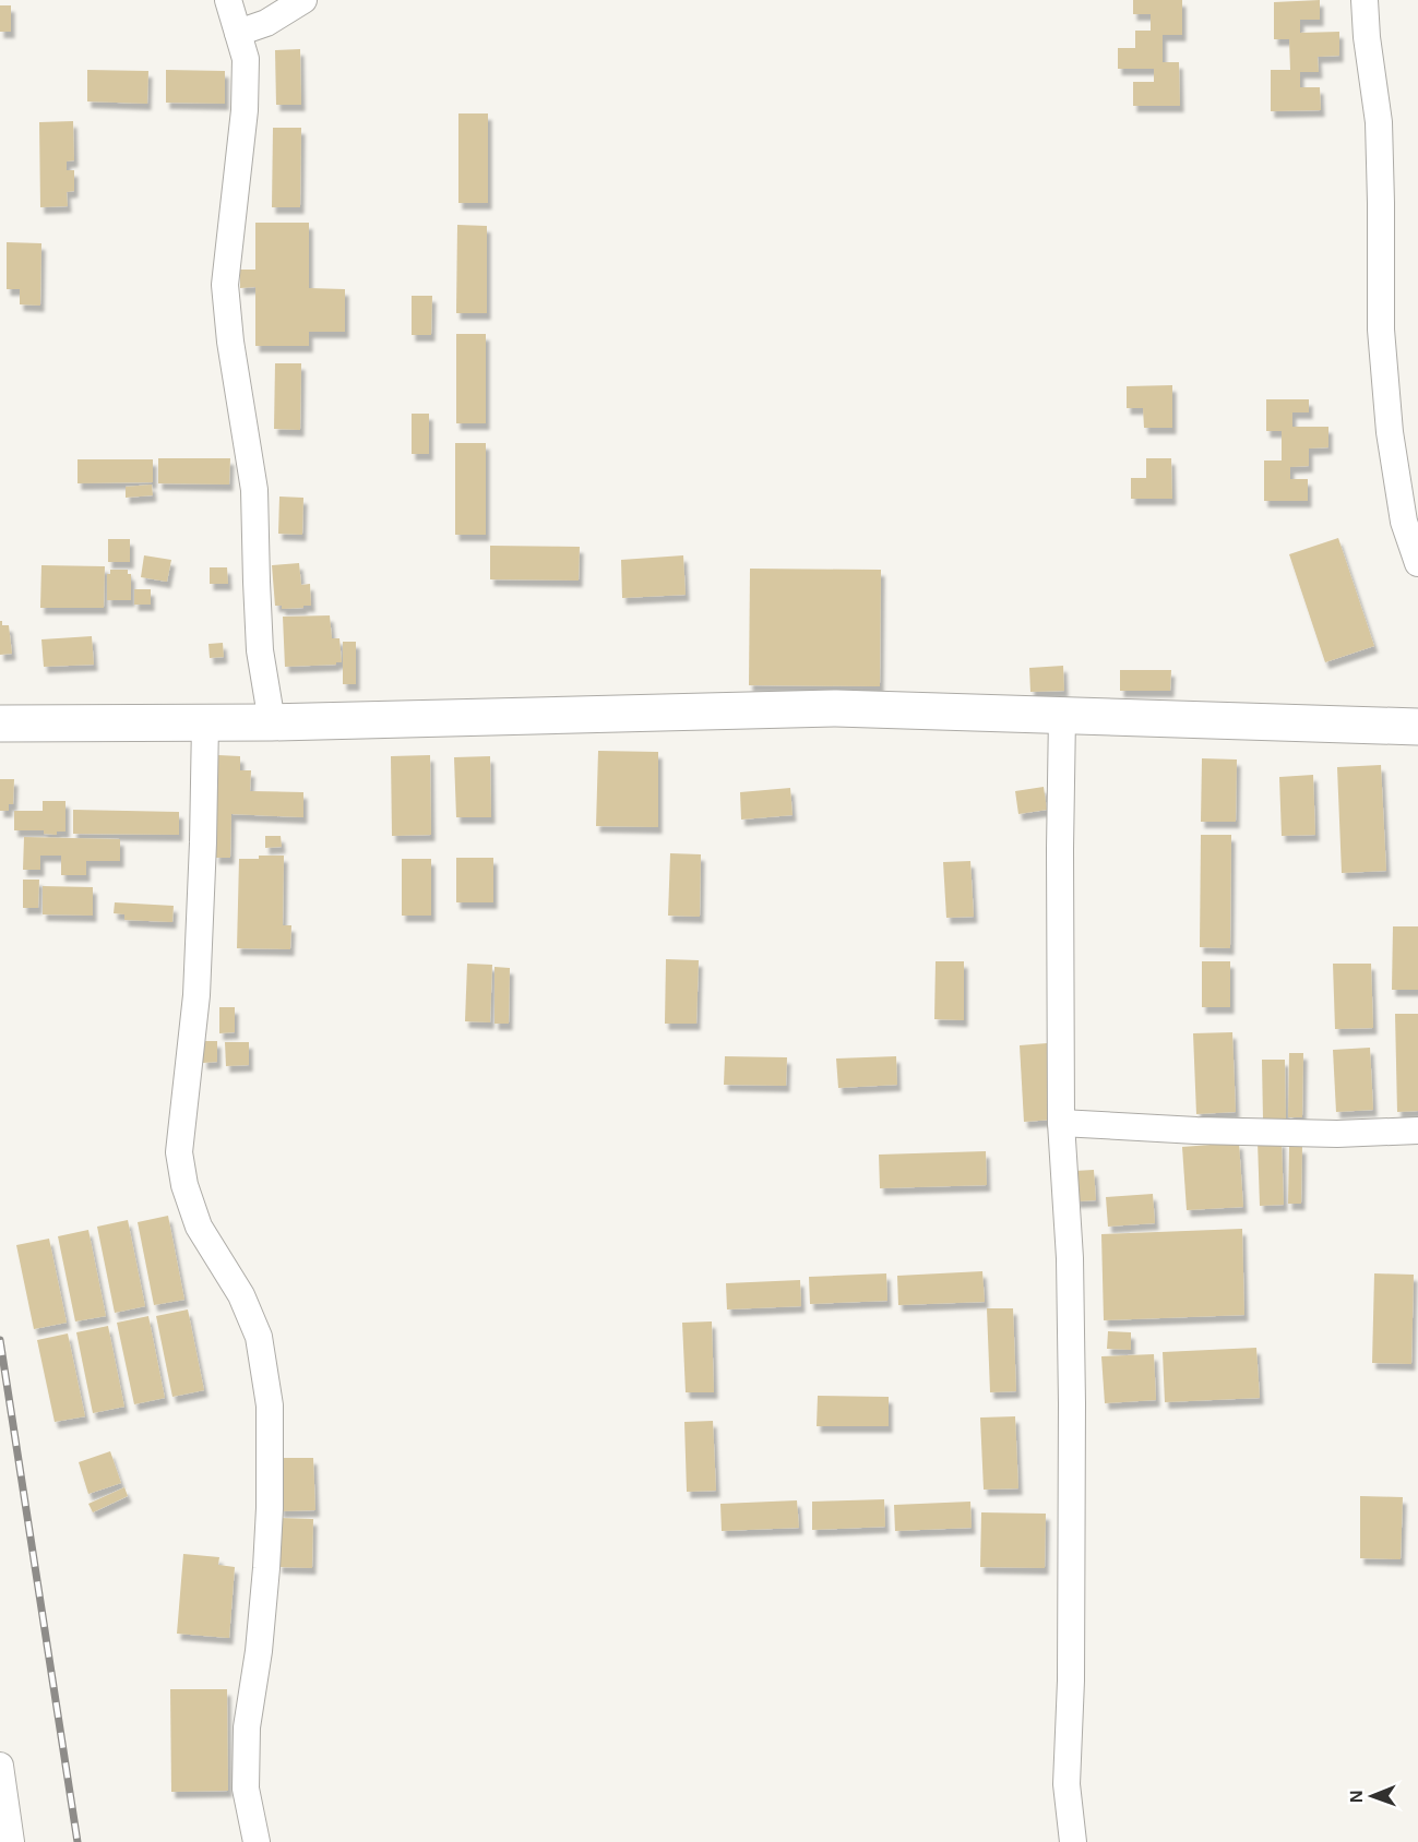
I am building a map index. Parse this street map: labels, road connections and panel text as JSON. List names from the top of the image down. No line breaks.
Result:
{"north":"left"}
